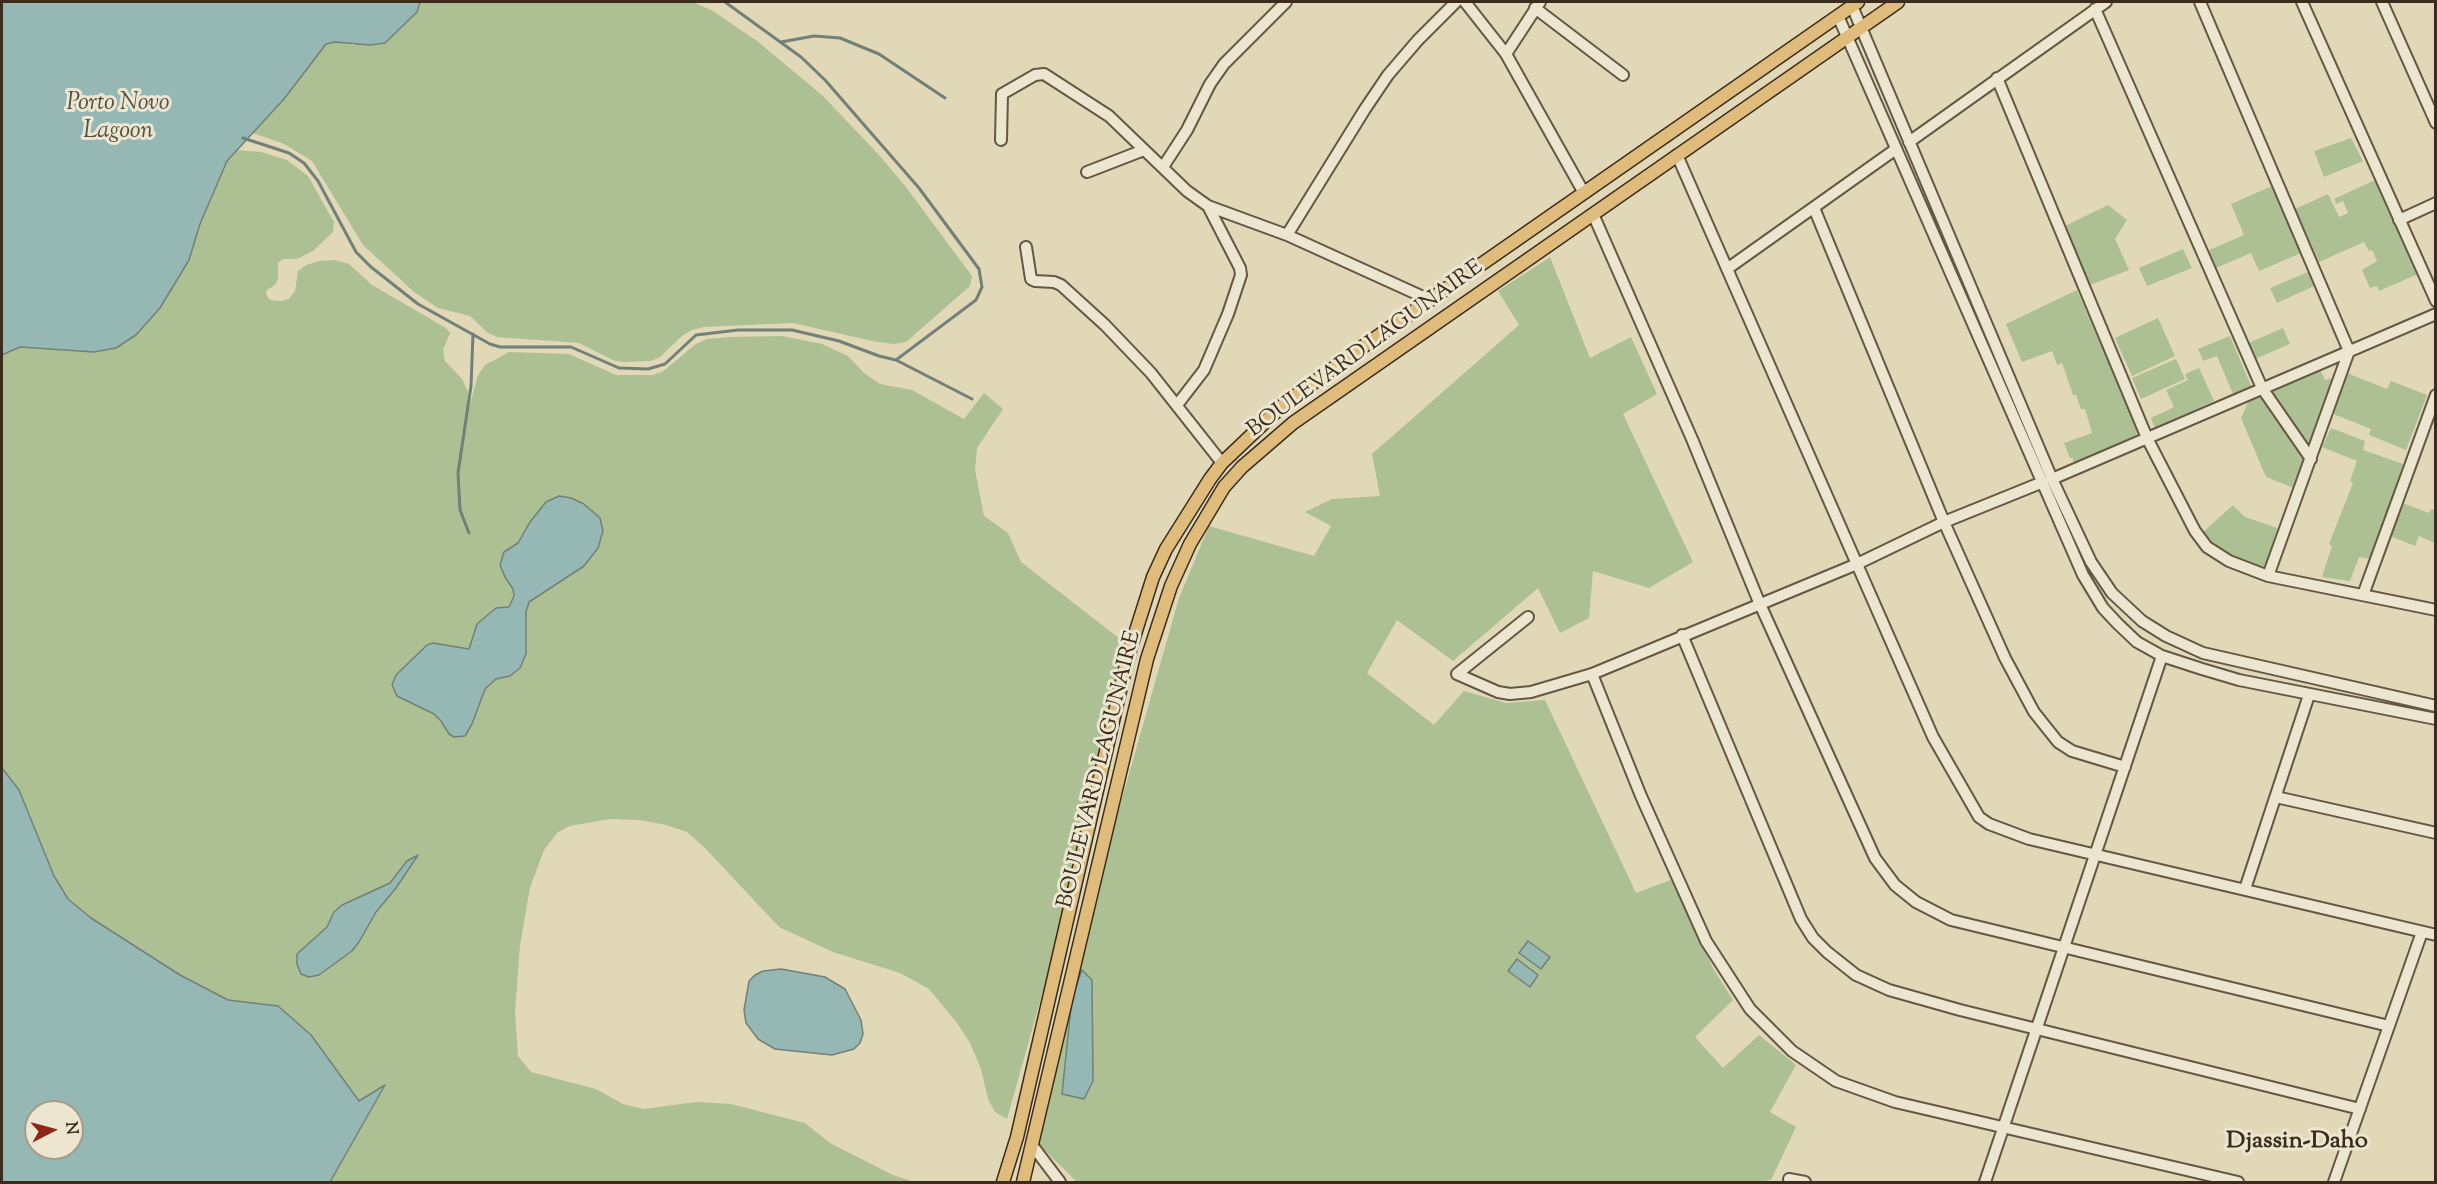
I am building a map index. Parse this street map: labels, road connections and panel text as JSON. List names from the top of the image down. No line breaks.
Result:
{"streets":{"main road":["BOULEVARD LAGUNAIRE"]},"districts":["Djassin-Daho"],"water":["Porto Novo Lagoon"],"north":"right"}
